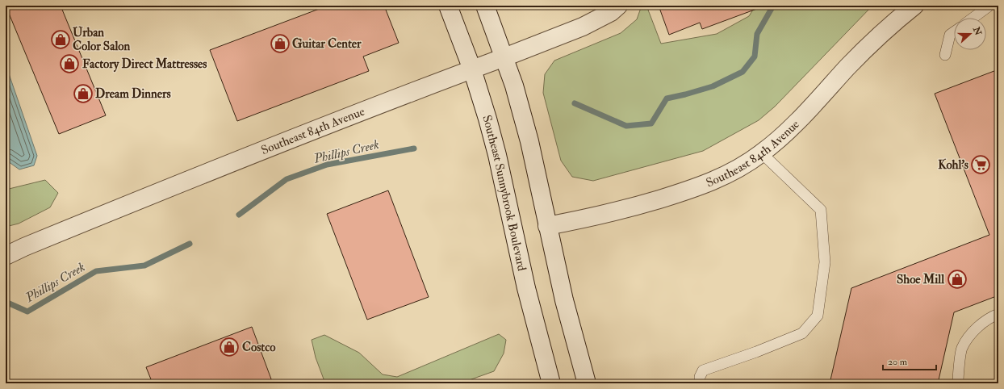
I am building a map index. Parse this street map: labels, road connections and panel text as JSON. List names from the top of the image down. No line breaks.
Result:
{"streets":{"street":["Southeast 84th Avenue","Southeast Sunnybrook Boulevard"]},"crossings":[["Southeast 84th Avenue","Southeast Sunnybrook Boulevard"]],"water":["Phillips Creek"],"places":{"shop":["Urban Color Salon","Guitar Center","Factory Direct Mattresses","Dream Dinners","Shoe Mill","Costco"],"supermarket":["Kohl's"]},"scale_bar":"20 m","north":"right"}
